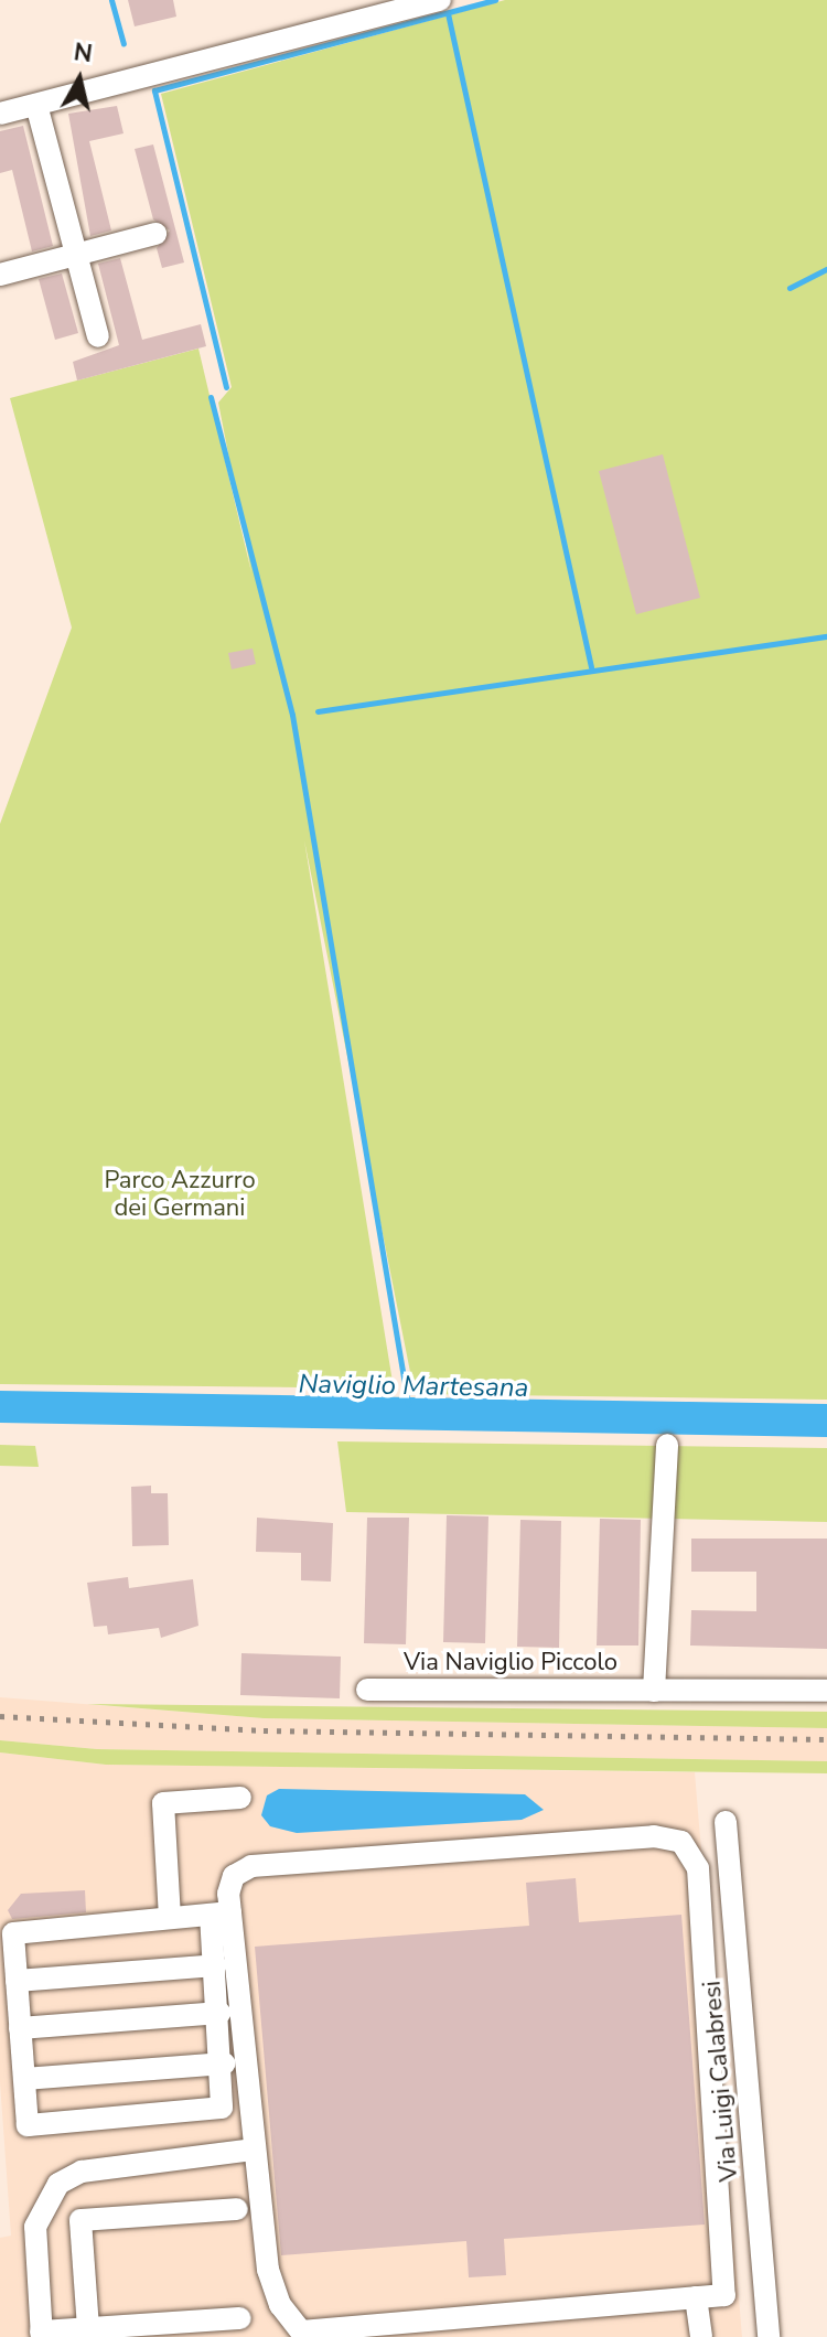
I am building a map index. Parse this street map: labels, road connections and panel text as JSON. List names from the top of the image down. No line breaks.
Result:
{"streets":{"street":["Via Naviglio Piccolo","Via Luigi Calabresi"]},"water":["Naviglio Martesana"],"parks":["Parco Azzurro dei Germani"],"north":"top"}
